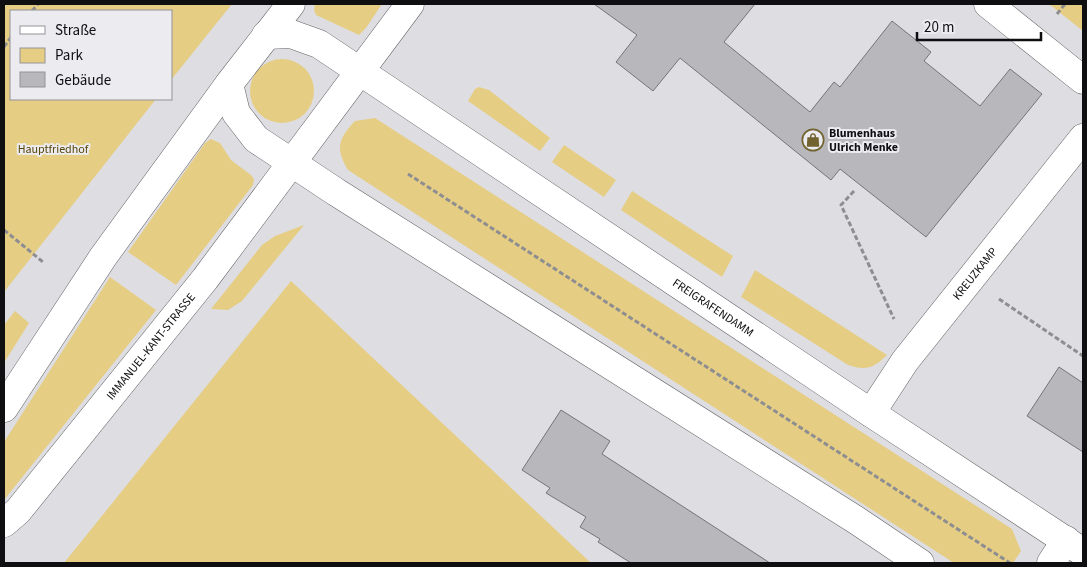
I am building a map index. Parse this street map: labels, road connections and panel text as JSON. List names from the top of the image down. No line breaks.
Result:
{"streets":{"street":["KREUZKAMP","FREIGRAFENDAMM","IMMANUEL-KANT-STRASSE"]},"crossings":[["KREUZKAMP","FREIGRAFENDAMM"],["FREIGRAFENDAMM","IMMANUEL-KANT-STRASSE"]],"parks":["Hauptfriedhof"],"places":{"shop":["Blumenhaus Ulrich Menke"]},"legend":["Straße","Park","Gebäude"],"scale_bar":"20 m"}
